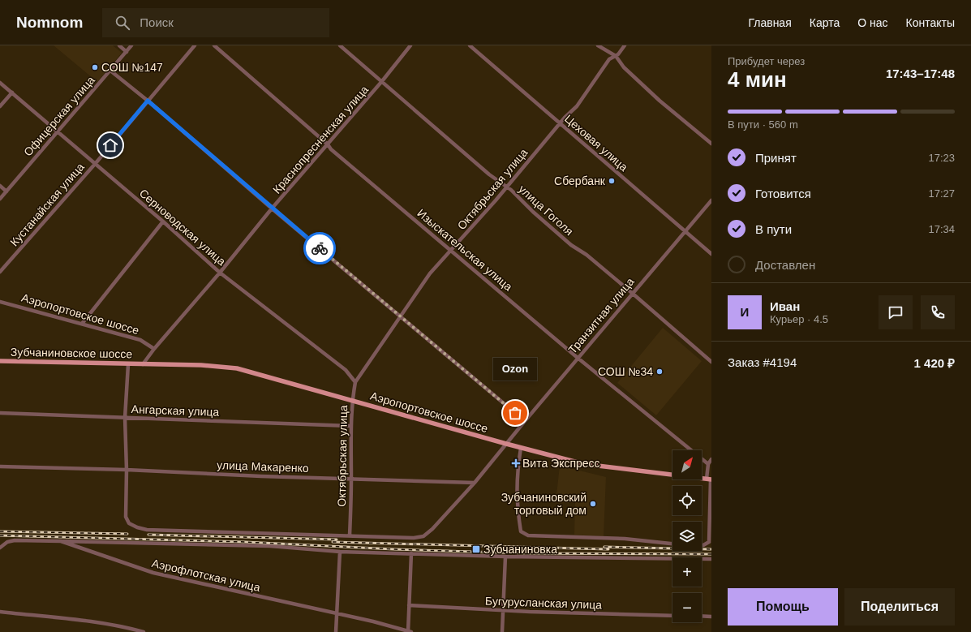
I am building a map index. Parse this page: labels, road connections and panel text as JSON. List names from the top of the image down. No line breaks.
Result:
{"streets":{"main road":["Аэропортовское шоссе","Зубчаниновское шоссе"],"street":["Офицерская улица","Краснопресненская улица","Цеховая улица","Октябрьская улица","Кустанайская улица","улица Гоголя","Серноводская улица","Изыскательская улица","Транзитная улица","Ангарская улица","улица Макаренко","Аэрофлотская улица","Бугурусланская улица"]},"crossings":[["Офицерская улица","Серноводская улица"],["Краснопресненская улица","улица Гоголя"],["Краснопресненская улица","Серноводская улица"],["Краснопресненская улица","Изыскательская улица"],["Краснопресненская улица","Аэропортовское шоссе"],["Краснопресненская улица","Зубчаниновское шоссе"],["Цеховая улица","Октябрьская улица"],["Цеховая улица","Транзитная улица"],["Октябрьская улица","улица Гоголя"],["Октябрьская улица","Серноводская улица"],["Октябрьская улица","Изыскательская улица"],["Октябрьская улица","Аэропортовское шоссе"],["Октябрьская улица","Ангарская улица"],["Октябрьская улица","улица Макаренко"],["Кустанайская улица","Серноводская улица"],["улица Гоголя","Транзитная улица"],["Изыскательская улица","Транзитная улица"],["Аэропортовское шоссе","Транзитная улица"],["Аэропортовское шоссе","Зубчаниновское шоссе"]],"places":{"other":["СОШ №147","Сбербанк","СОШ №34","Ozon","Зубчаниновский торговый дом"],"health":["Вита Экспресс"],"transit":["Зубчаниновка"]},"north":"top right","page":{"header":"Nomnom","search":"Поиск","nav":["Главная","Карта","О нас","Контакты"],"heading":["4 мин","Прибудет через","17:43–17:48"],"panel":["Иван","Курьер · 4.5","Заказ #4194","1 420 ₽"],"bar":"В пути · 560 m","list":[["Принят","17:23"],["Готовится","17:27"],["В пути","17:34"],"Доставлен"],"round":"И","bubble":"Ozon","map_buttons":["+","−"],"buttons":["Помощь","Поделиться"]}}
